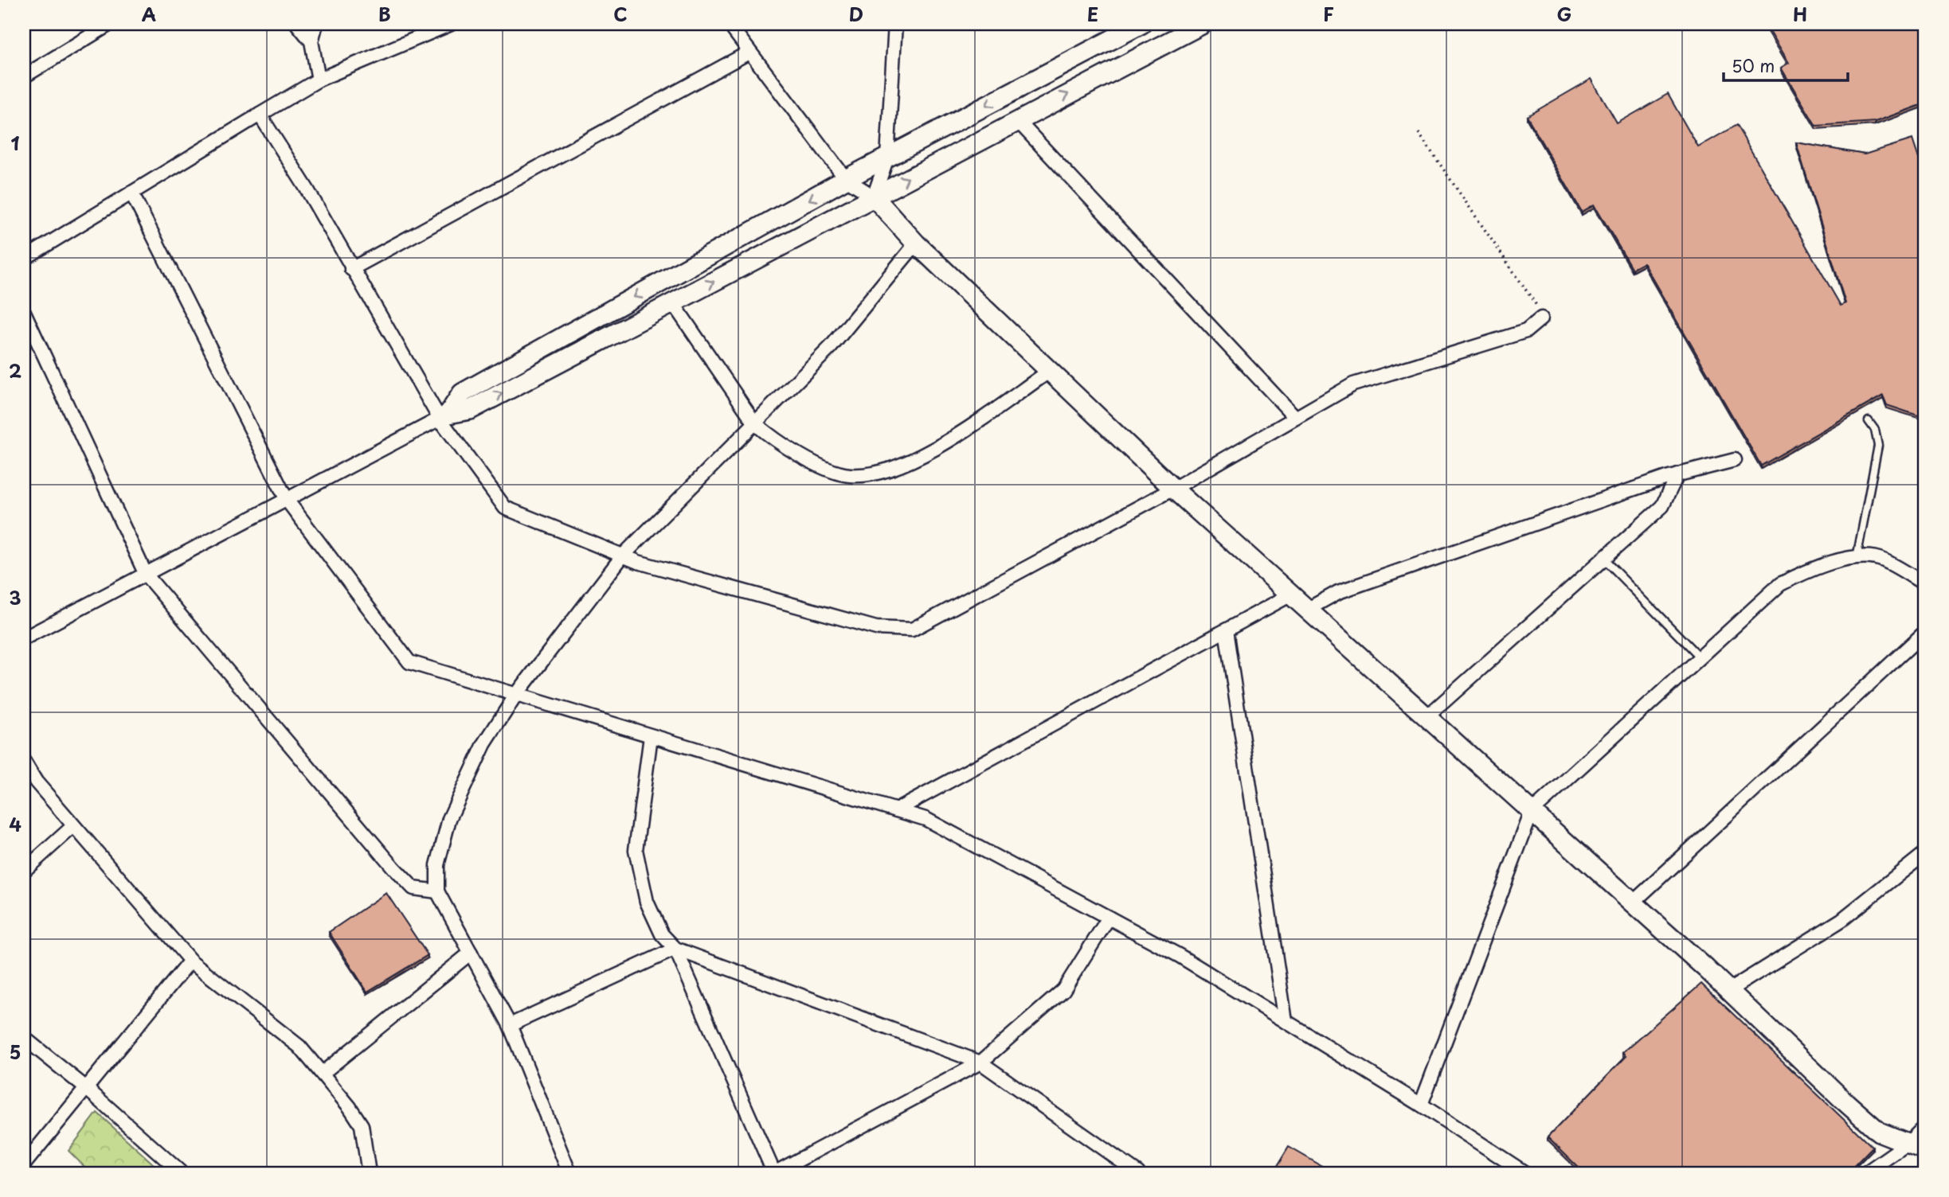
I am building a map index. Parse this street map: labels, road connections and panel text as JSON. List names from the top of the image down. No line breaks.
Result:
{"scale_bar":"50 m","grid":{"columns":["A","B","C","D","E","F","G","H"],"rows":["1","2","3","4","5"]}}
